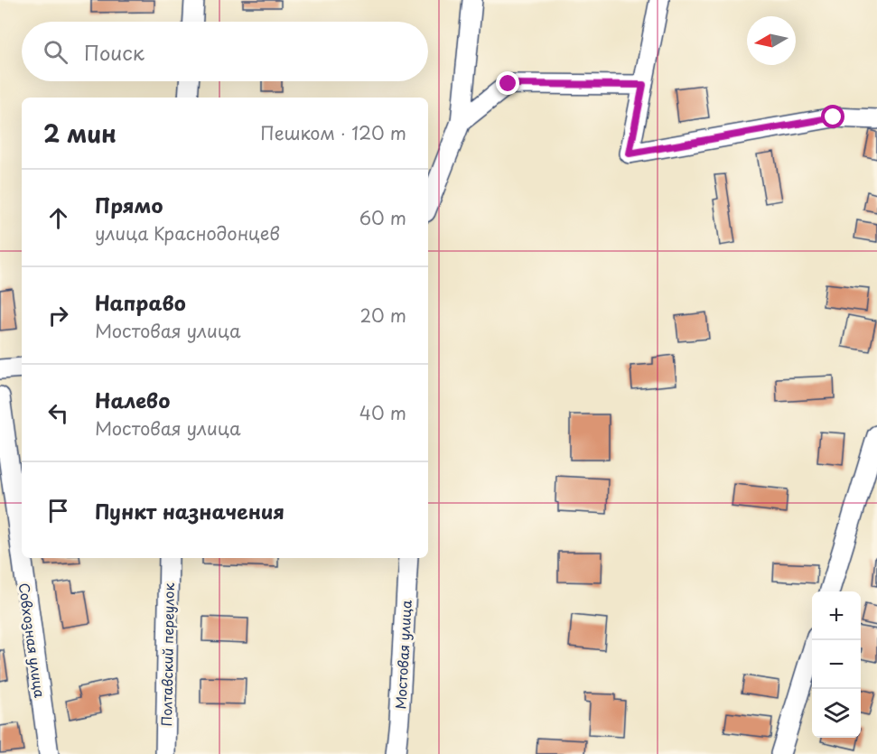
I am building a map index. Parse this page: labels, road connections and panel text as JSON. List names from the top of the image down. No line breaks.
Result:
{"streets":{"street":["Совхозная улица","Полтавский переулок","Мостовая улица"]},"north":"left","page":{"search":"Поиск","heading":["2 мин","Пешком · 120 m"],"list":[["Прямо","улица Краснодонцев","60 m"],["Направо","Мостовая улица","20 m"],["Налево","Мостовая улица","40 m"],"Пункт назначения"],"map_buttons":["+","−"]}}
